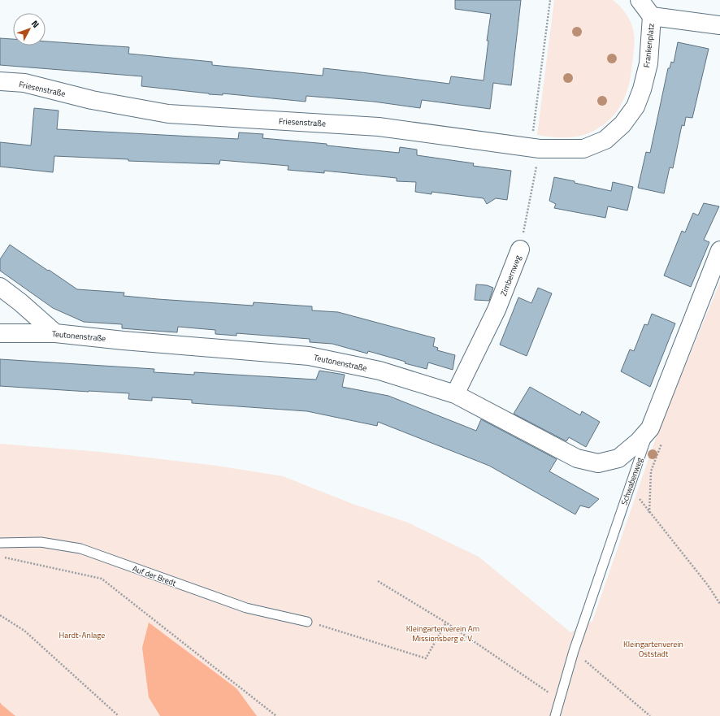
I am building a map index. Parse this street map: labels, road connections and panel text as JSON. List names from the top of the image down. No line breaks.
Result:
{"streets":{"street":["Frankenplatz","Friesenstraße","Zimbernweg","Teutonenstraße","Schwabenweg"],"lane":["Auf der Bredt"]},"crossings":[["Frankenplatz","Friesenstraße"],["Friesenstraße","Zimbernweg"],["Zimbernweg","Teutonenstraße"],["Teutonenstraße","Schwabenweg"]],"parks":["Kleingartenverein Am Missionsberg e. V.","Hardt-Anlage","Kleingartenverein Oststadt"],"north":"top right"}
